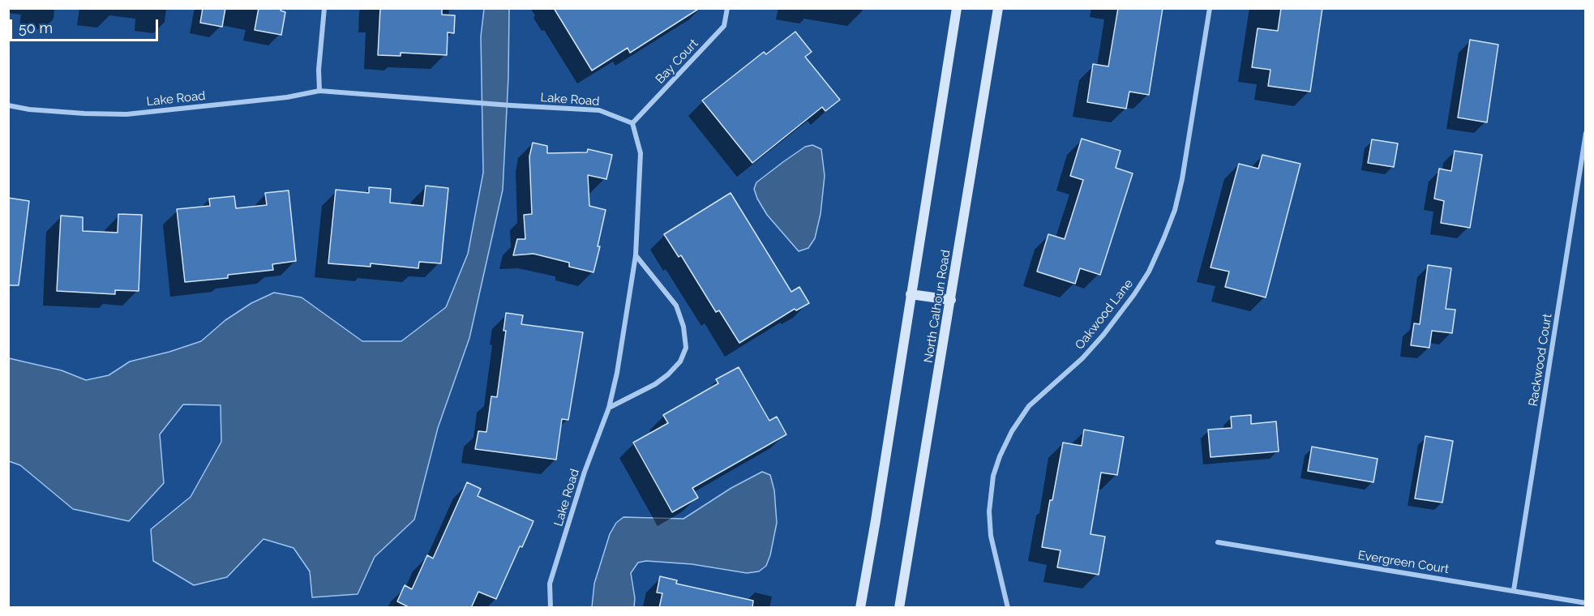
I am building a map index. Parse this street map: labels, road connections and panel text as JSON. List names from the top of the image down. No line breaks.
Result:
{"streets":{"main road":["North Calhoun Road"],"street":["Bay Court","Lake Road","Oakwood Lane","Rackwood Court","Evergreen Court"]},"crossings":[["Bay Court","Lake Road"],["Rackwood Court","Evergreen Court"]],"scale_bar":"50 m"}
